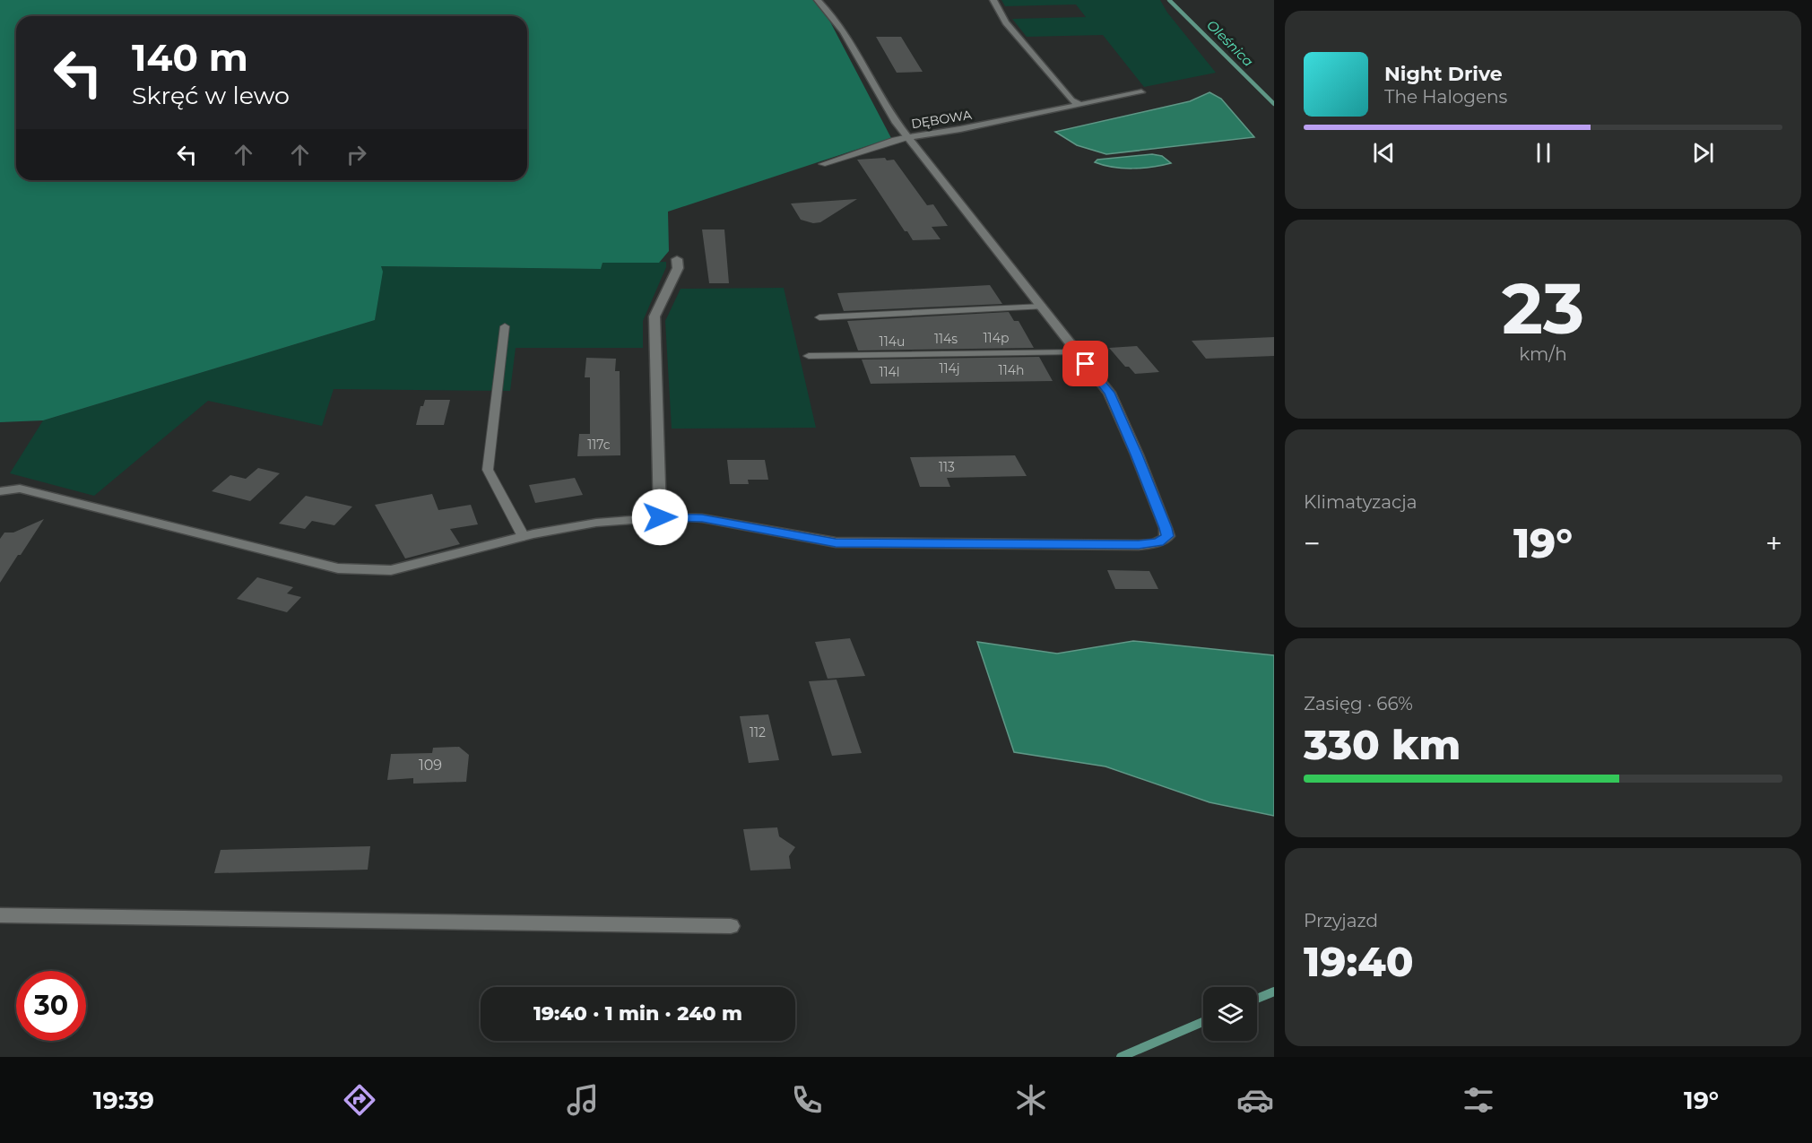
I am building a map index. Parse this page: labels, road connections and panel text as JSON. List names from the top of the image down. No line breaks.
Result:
{"streets":{"street":["DĘBOWA"]},"water":["Oleśnica"],"house_numbers":["114p","114s","114u","114j","114h","114l","117c","113","112","109"],"page":{"turn":["140 m","Skręć w lewo"],"song":["Night Drive","The Halogens"],"tile":[["23","km/h"],"Klimatyzacja",["Zasięg · 66%","330 km"],["Przyjazd","19:40"]],"heat":["−","19°","+"],"limit":"30","trip":"19:40 · 1 min · 240 m","tabs":["19:39","19°"]}}
